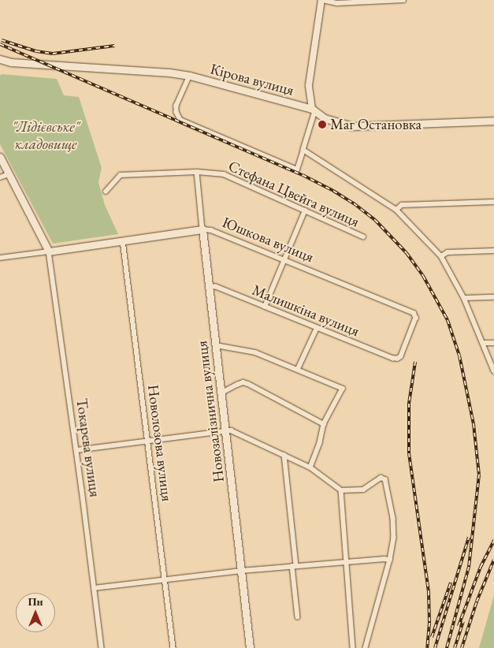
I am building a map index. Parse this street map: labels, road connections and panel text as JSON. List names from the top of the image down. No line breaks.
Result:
{"streets":{"main road":["Кірова вулиця","Юшкова вулиця","Новозалізнична вулиця"],"street":["Стефана Цвейга вулиця","Малишкіна вулиця","Новолозова вулиця","Токарева вулиця"]},"crossings":[["Стефана Цвейга вулиця","Новозалізнична вулиця"],["Юшкова вулиця","Малишкіна вулиця"],["Юшкова вулиця","Новозалізнична вулиця"],["Юшкова вулиця","Новолозова вулиця"],["Юшкова вулиця","Токарева вулиця"],["Малишкіна вулиця","Новозалізнична вулиця"]],"parks":["\"Лідієвське\" кладовище"],"places":["Маг Остановка"],"north":"top"}
